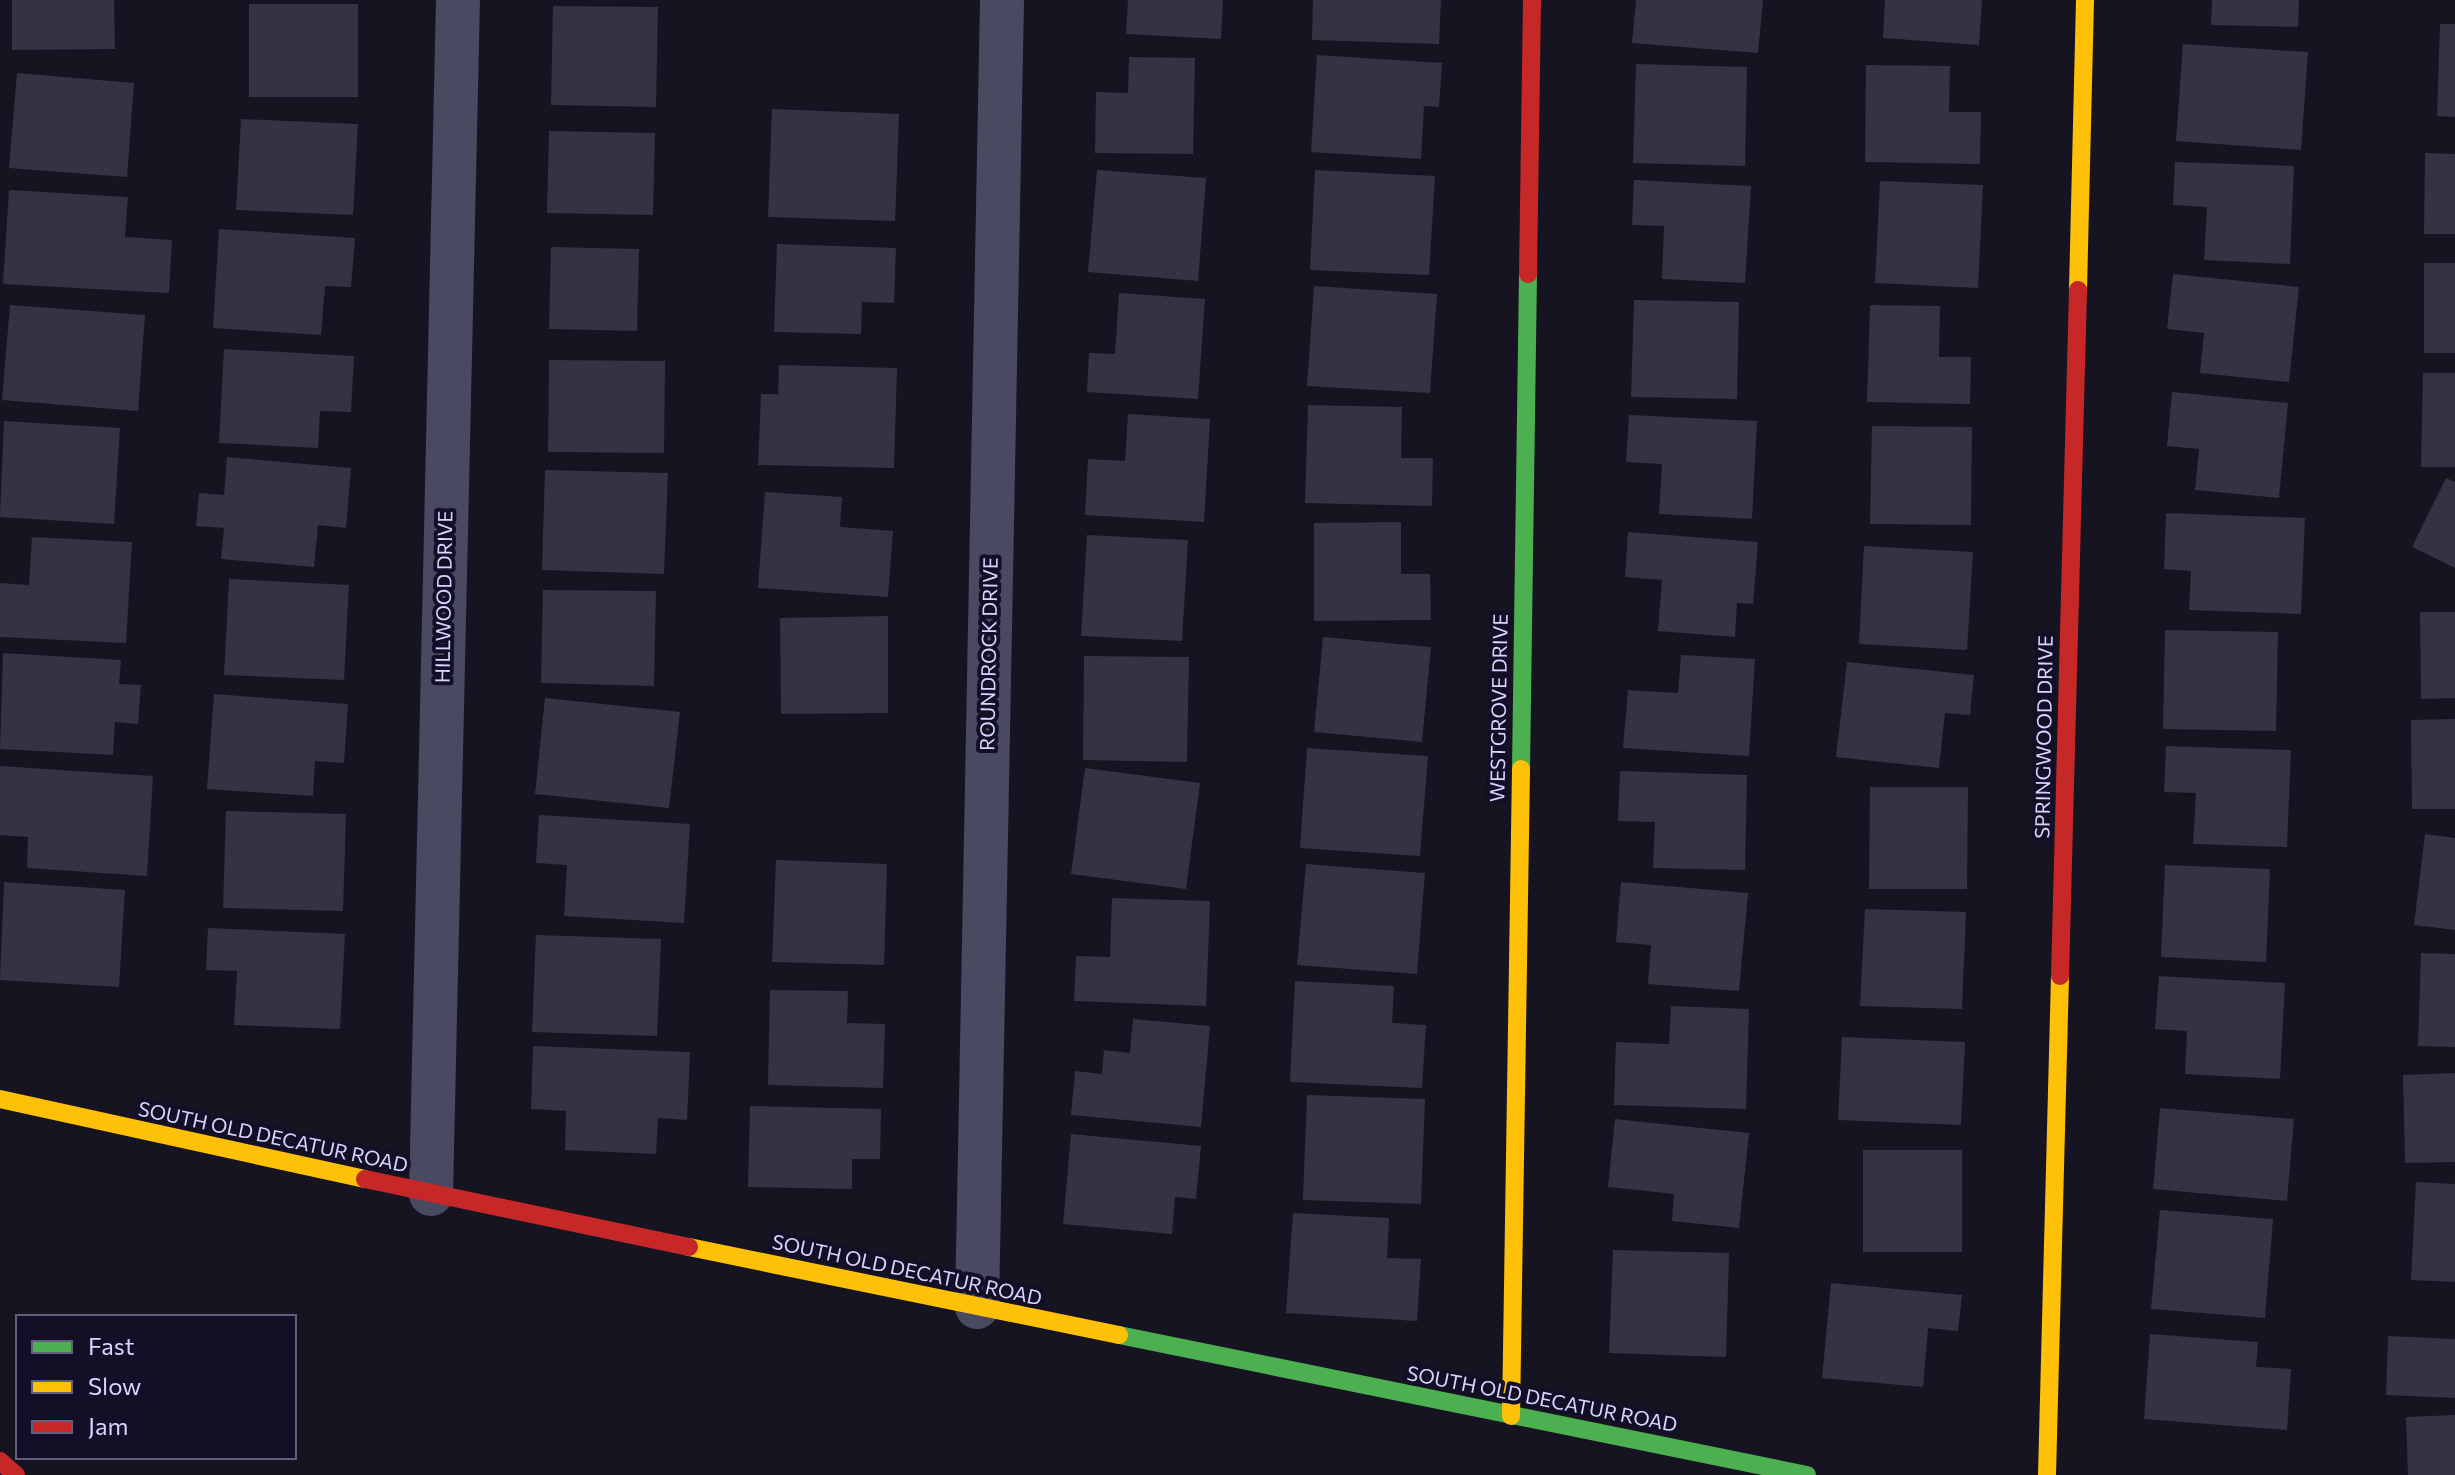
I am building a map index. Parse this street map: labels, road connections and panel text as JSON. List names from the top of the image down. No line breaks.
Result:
{"streets":{"street":["HILLWOOD DRIVE","ROUNDROCK DRIVE","WESTGROVE DRIVE","SPRINGWOOD DRIVE","SOUTH OLD DECATUR ROAD"]},"crossings":[["HILLWOOD DRIVE","SOUTH OLD DECATUR ROAD"],["ROUNDROCK DRIVE","SOUTH OLD DECATUR ROAD"],["WESTGROVE DRIVE","SOUTH OLD DECATUR ROAD"]],"legend":["Fast","Slow","Jam"]}
